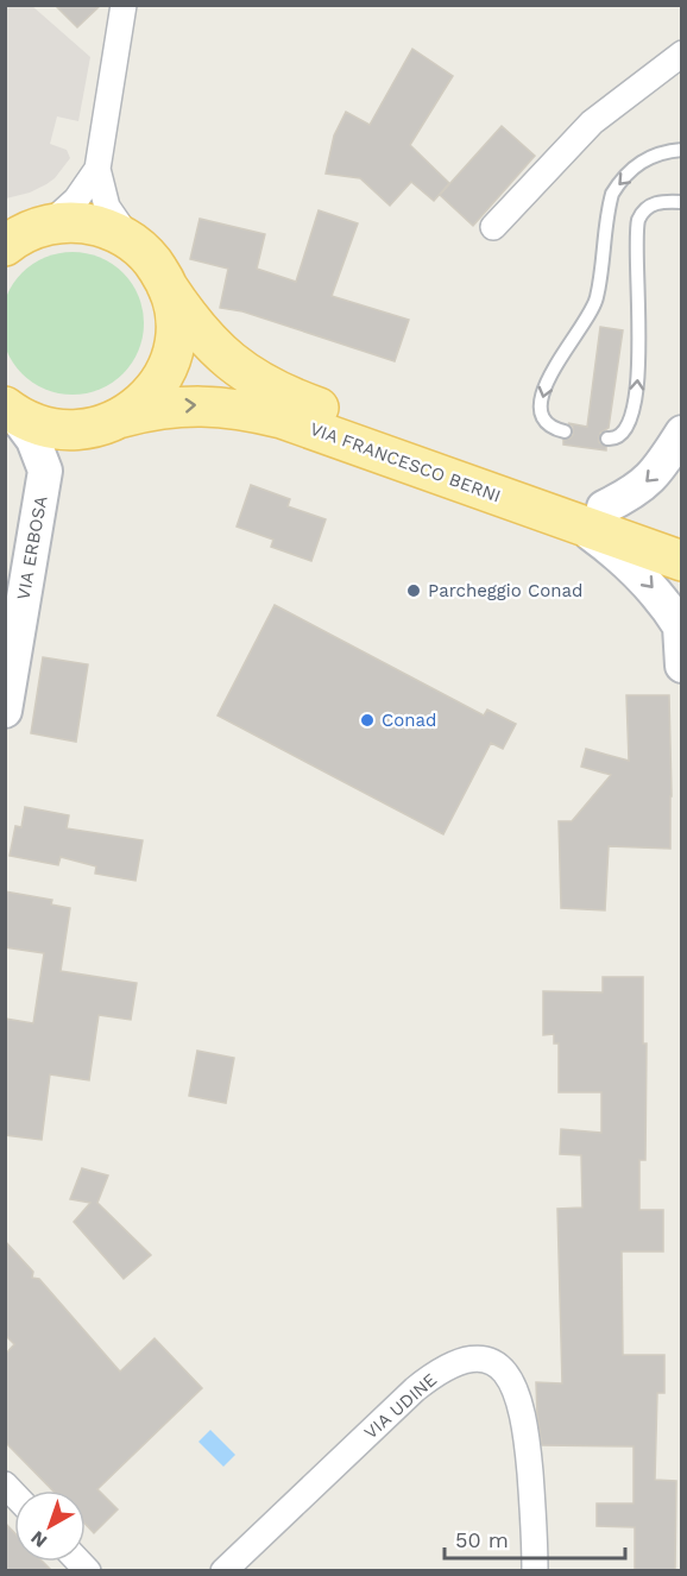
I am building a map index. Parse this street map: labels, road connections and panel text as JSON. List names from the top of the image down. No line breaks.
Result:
{"streets":{"main road":["VIA FRANCESCO BERNI"],"street":["VIA ERBOSA","VIA UDINE"]},"places":["Parcheggio Conad","Conad"],"scale_bar":"50 m","north":"bottom left"}
